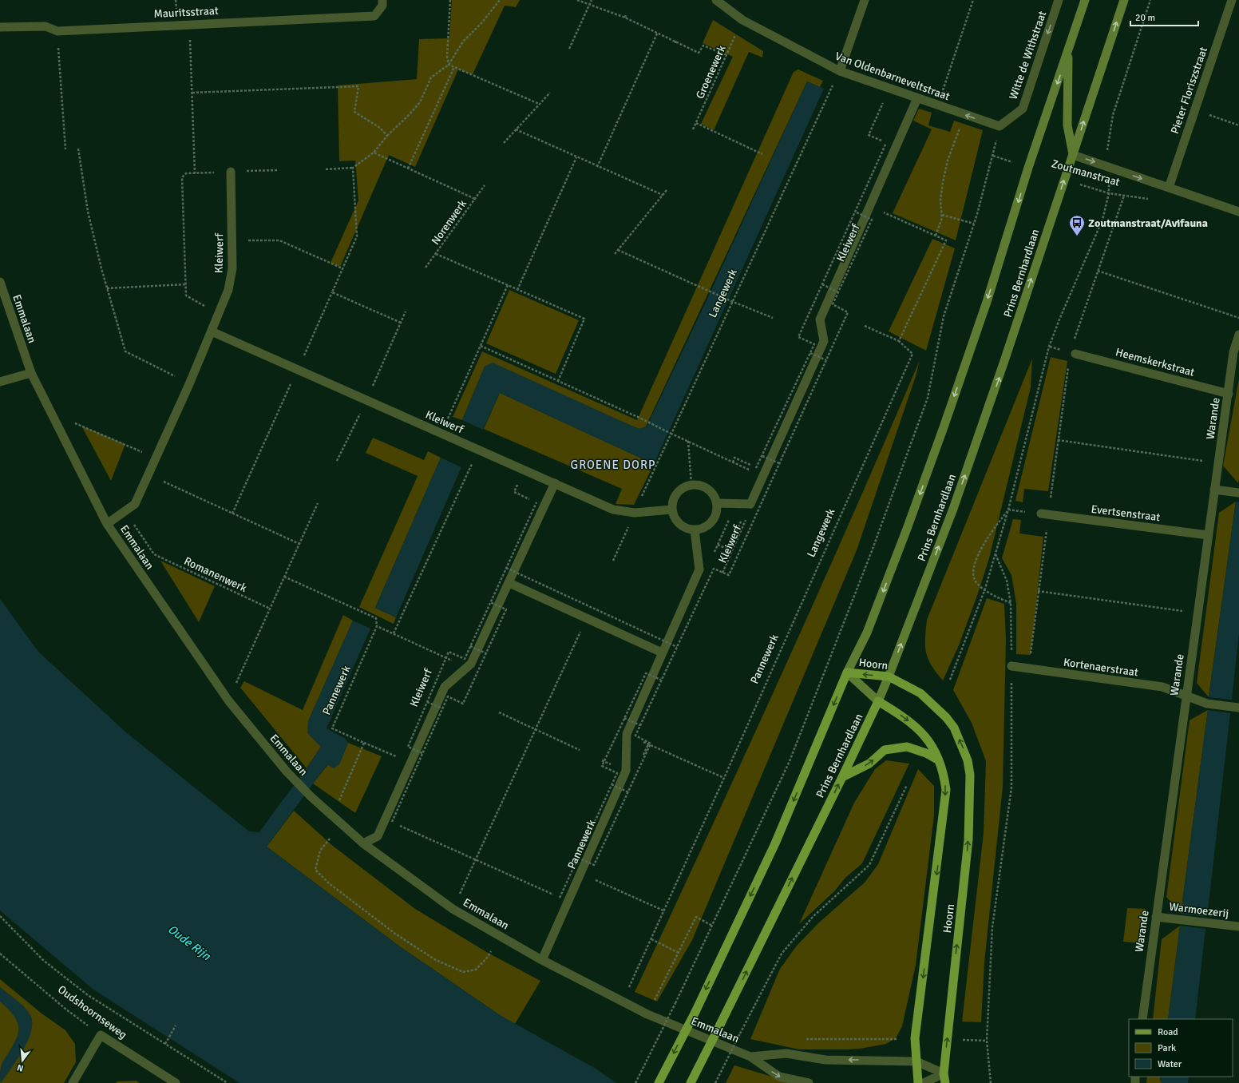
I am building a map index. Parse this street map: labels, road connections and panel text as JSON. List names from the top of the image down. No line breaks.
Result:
{"streets":{"main road":["Prins Bernhardlaan","Hoorn"],"street":["Mauritsstraat","Witte de Withstraat","Van Oldenbarneveltstraat","Pieter Floriszstraat","Zoutmanstraat","Kleiwerf","Emmalaan","Heemskerkstraat","Warande","Evertsenstraat","Pannewerk","Kortenaerstraat","Warmoezerij","Oudshoornseweg"],"path":["Groenewerk","Norenwerk","Langewerk","Romanenwerk"]},"crossings":[["Witte de Withstraat","Van Oldenbarneveltstraat"],["Groenewerk","Van Oldenbarneveltstraat"],["Van Oldenbarneveltstraat","Kleiwerf"],["Van Oldenbarneveltstraat","Langewerk"],["Pieter Floriszstraat","Zoutmanstraat"],["Zoutmanstraat","Prins Bernhardlaan"],["Kleiwerf","Emmalaan"],["Kleiwerf","Romanenwerk"],["Prins Bernhardlaan","Hoorn"],["Langewerk","Pannewerk"],["Emmalaan","Pannewerk"],["Emmalaan","Hoorn"],["Heemskerkstraat","Warande"],["Warande","Evertsenstraat"],["Warande","Kortenaerstraat"],["Warande","Warmoezerij"]],"one_way":["Witte de Withstraat","Zoutmanstraat"],"districts":["GROENE DORP"],"water":["Oude Rijn"],"places":{"bus stop":["Zoutmanstraat/Avifauna"]},"legend":["Road","Park","Water"],"scale_bar":"20 m","north":"bottom"}
